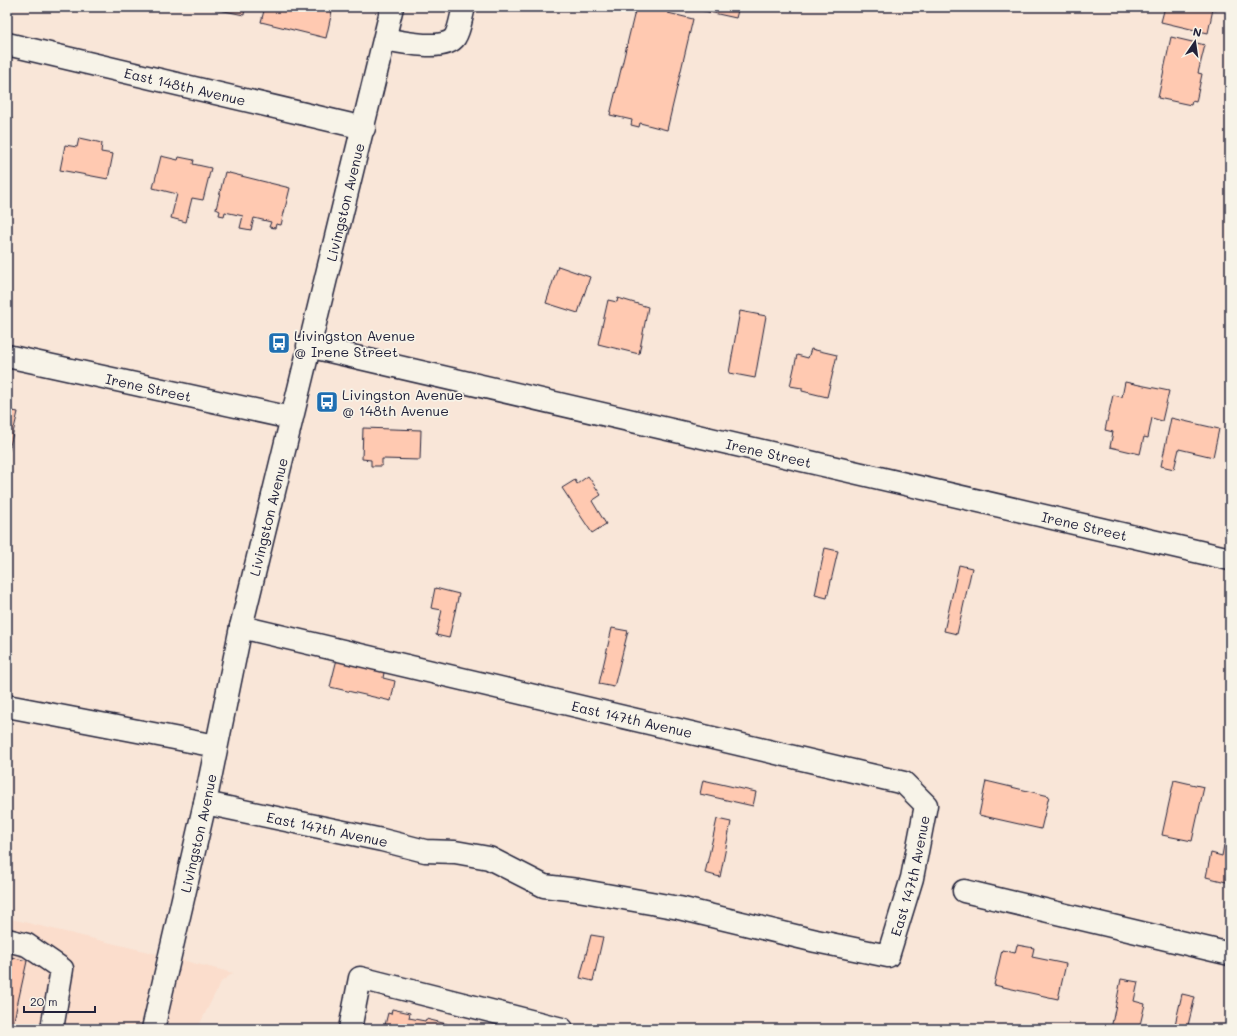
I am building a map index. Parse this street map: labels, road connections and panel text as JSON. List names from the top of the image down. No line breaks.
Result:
{"streets":{"street":["East 148th Avenue","Livingston Avenue","Irene Street","East 147th Avenue"]},"crossings":[["East 148th Avenue","Livingston Avenue"],["Livingston Avenue","Irene Street"],["Livingston Avenue","East 147th Avenue"]],"places":{"bus stop":["Livingston Avenue @ Irene Street","Livingston Avenue @ 148th Avenue"]},"scale_bar":"20 m","north":"top"}
